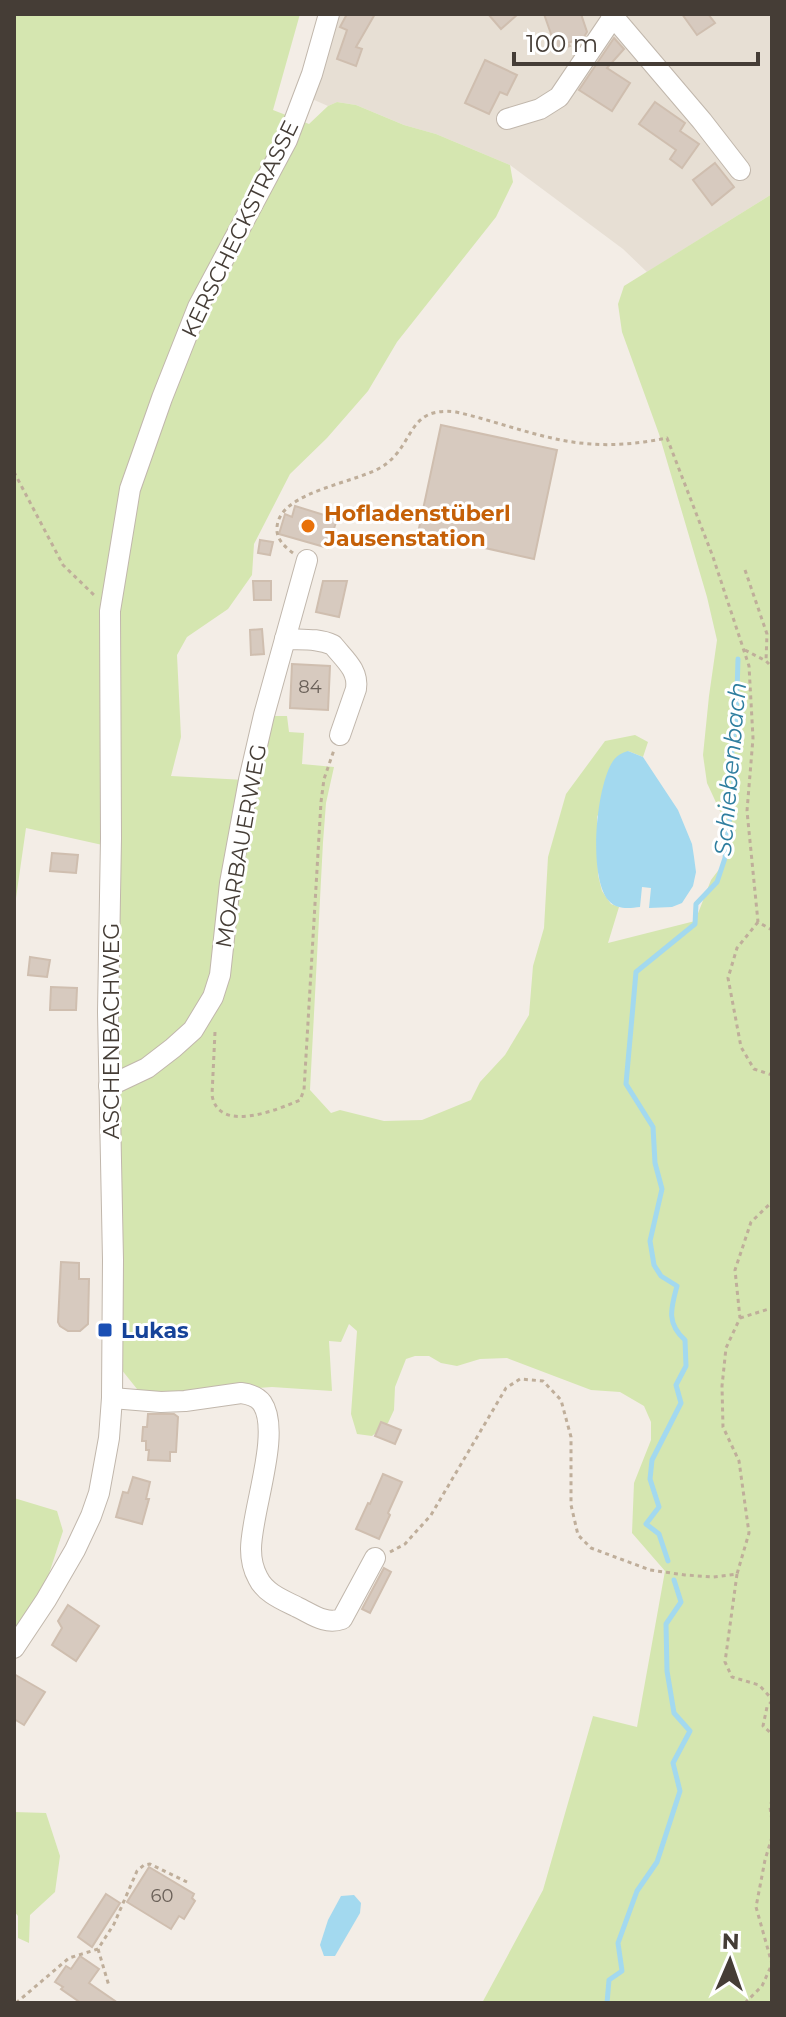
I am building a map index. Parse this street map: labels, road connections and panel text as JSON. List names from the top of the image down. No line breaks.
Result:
{"streets":{"street":["KERSCHECKSTRASSE","MOARBAUERWEG","ASCHENBACHWEG"]},"crossings":[["KERSCHECKSTRASSE","ASCHENBACHWEG"],["MOARBAUERWEG","ASCHENBACHWEG"]],"water":["Schiebenbach"],"places":{"other":["Hofladenstüberl Jausenstation"],"transit":["Lukas"]},"house_numbers":["84","60"],"scale_bar":"100 m","north":"top"}
